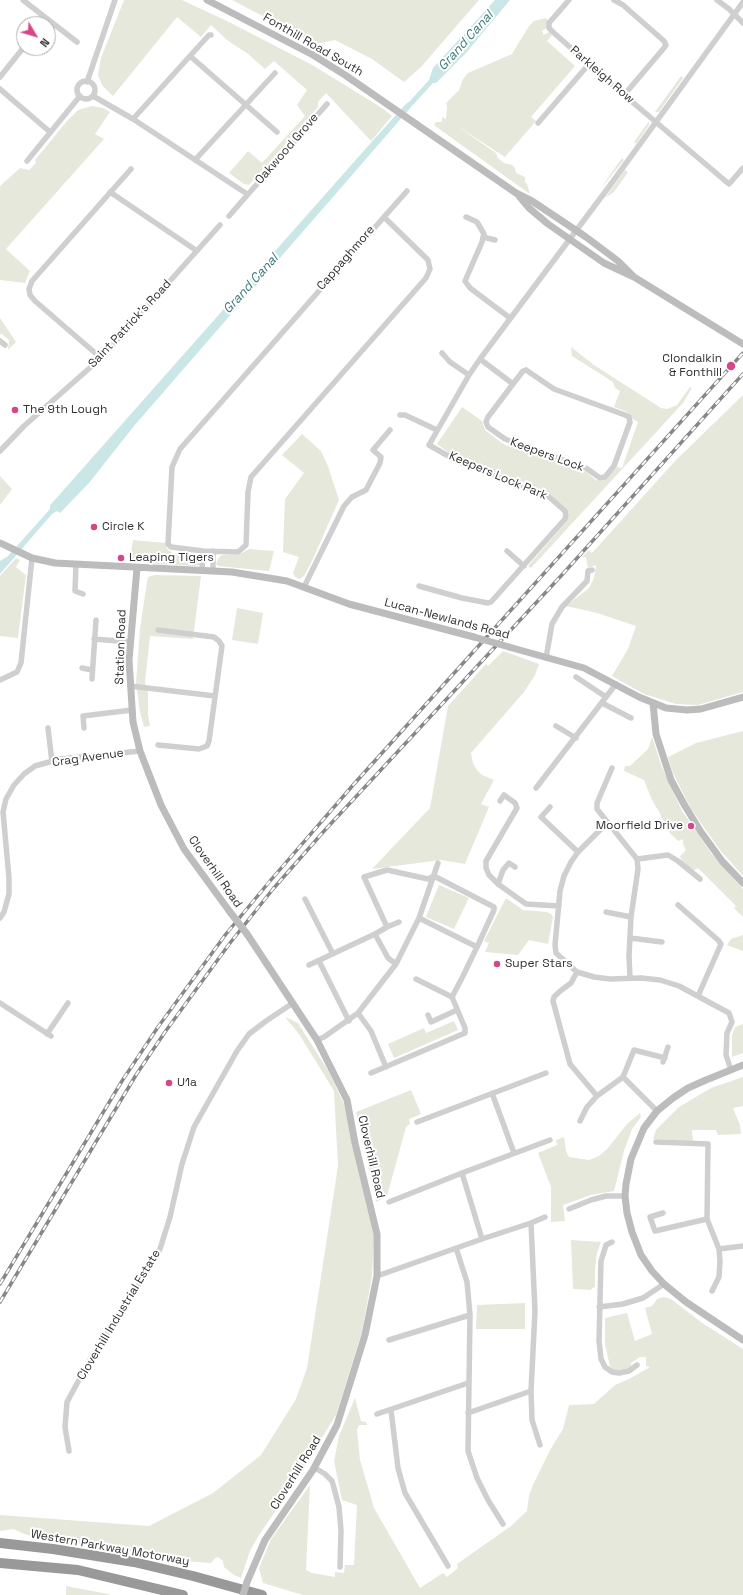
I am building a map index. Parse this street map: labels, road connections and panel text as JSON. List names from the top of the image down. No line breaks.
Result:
{"streets":{"highway":["Western Parkway Motorway"],"street":["Fonthill Road South","Parkleigh Row","Oakwood Grove","Cappaghmore","Saint Patrick's Road","Keepers Lock","Keepers Lock Park","Lucan-Newlands Road","Station Road","Crag Avenue","Cloverhill Road","Cloverhill Industrial Estate"]},"crossings":[["Lucan-Newlands Road","Station Road"],["Station Road","Crag Avenue"],["Station Road","Cloverhill Road"],["Crag Avenue","Cloverhill Road"],["Cloverhill Road","Cloverhill Industrial Estate"]],"water":["Grand Canal"],"places":["Clondalkin & Fonthill","The 9th Lough","Circle K","Leaping Tigers","Moorfield Drive","Super Stars","U1a"],"north":"bottom right"}
